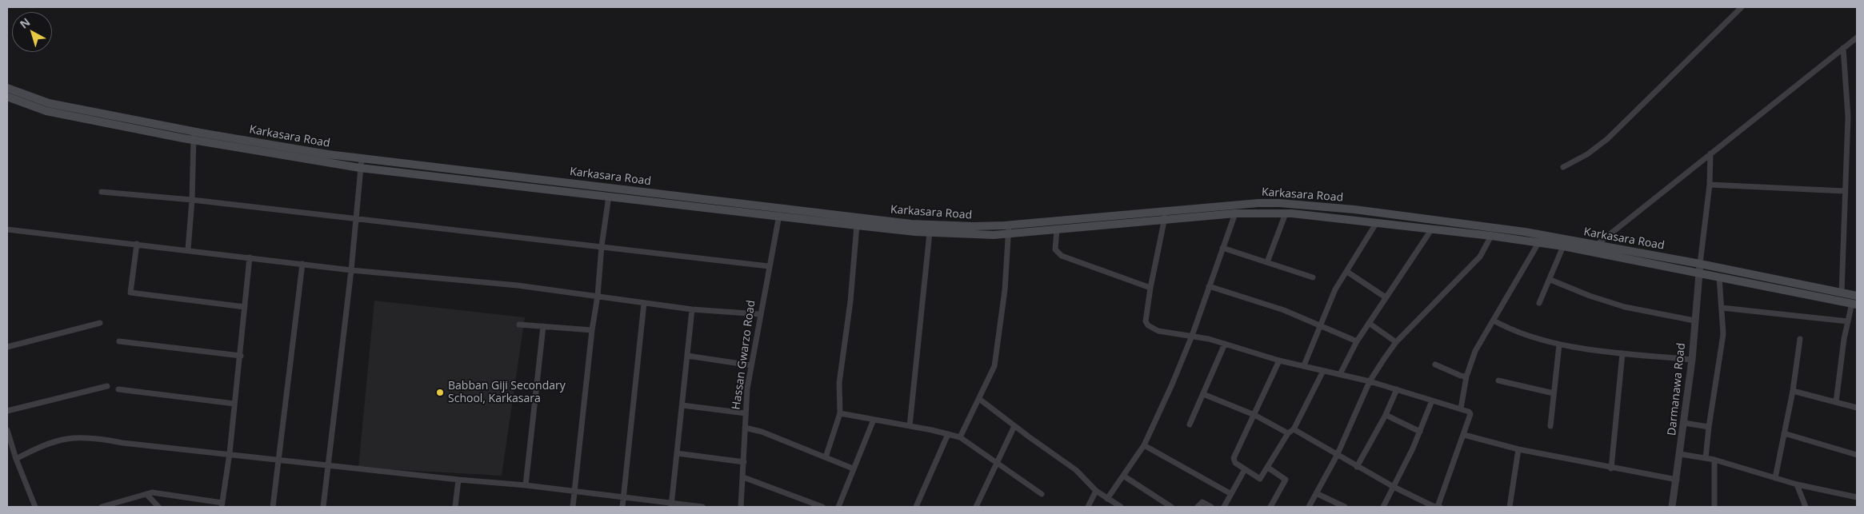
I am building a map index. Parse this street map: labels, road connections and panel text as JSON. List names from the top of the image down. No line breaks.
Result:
{"streets":{"main road":["Karkasara Road"],"street":["Hassan Gwarzo Road","Darmanawa Road"]},"crossings":[["Karkasara Road","Hassan Gwarzo Road"],["Karkasara Road","Darmanawa Road"]],"places":["Babban Giji Secondary School, Karkasara"],"north":"top left"}
